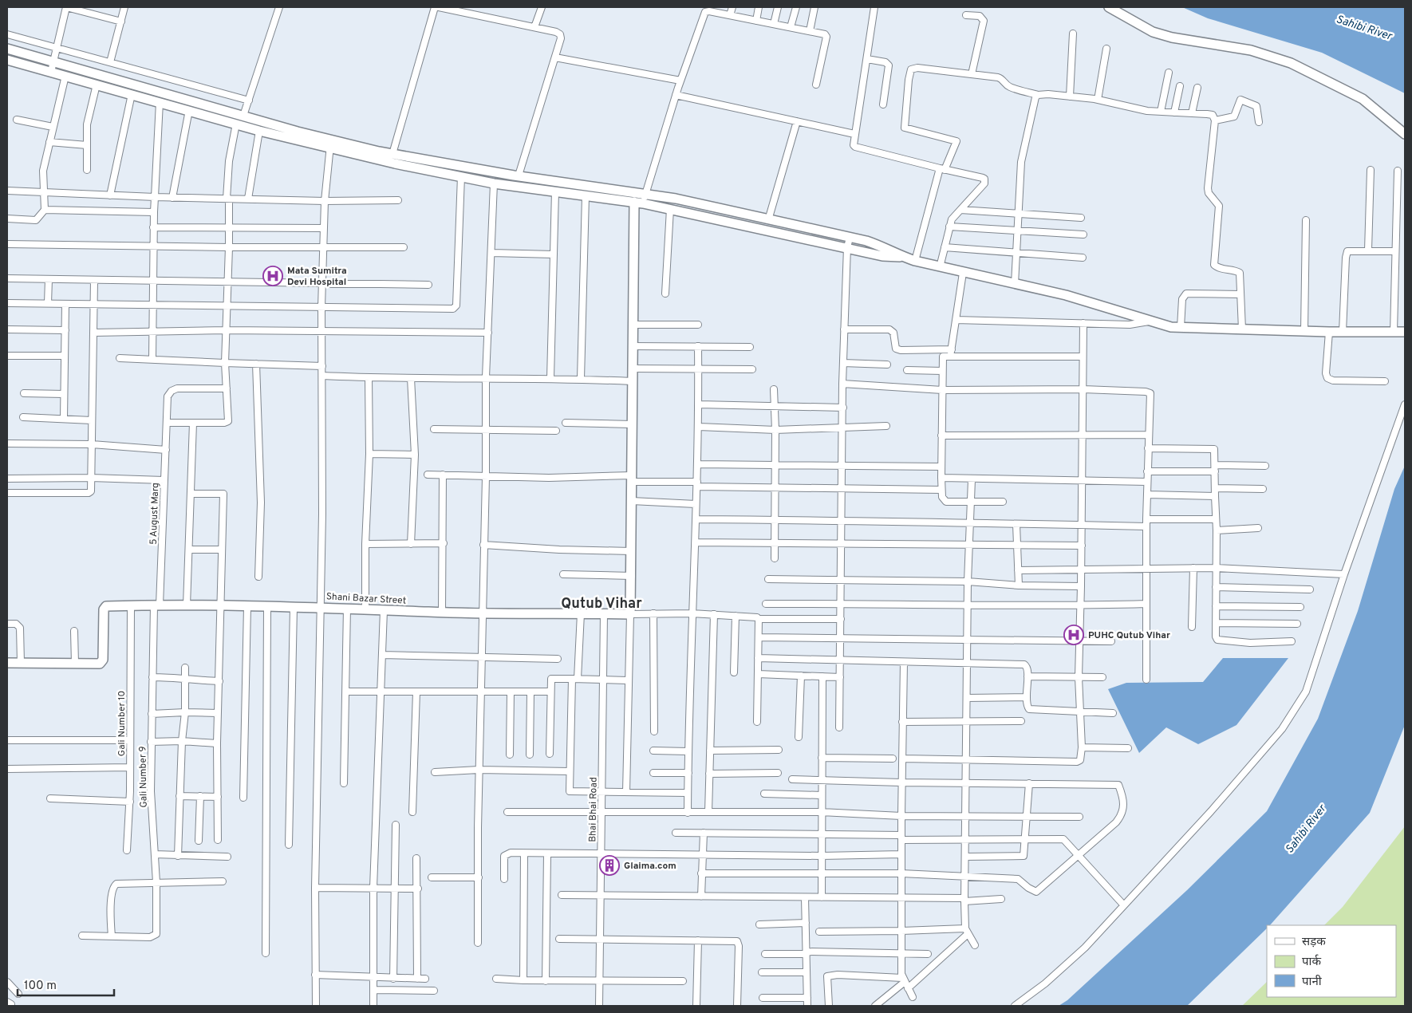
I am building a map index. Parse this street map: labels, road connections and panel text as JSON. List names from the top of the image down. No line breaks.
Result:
{"streets":{"street":["5 August Marg","Shani Bazar Street","Gali Number 10","Gali Number 9","Bhai Bhai Road"]},"crossings":[["5 August Marg","Shani Bazar Street"],["5 August Marg","Gali Number 9"],["Shani Bazar Street","Gali Number 10"],["Shani Bazar Street","Gali Number 9"],["Shani Bazar Street","Bhai Bhai Road"]],"districts":["Qutub Vihar"],"water":["Sahibi River"],"places":{"hospital":["Mata Sumitra Devi Hospital","PUHC Qutub Vihar"],"building":["Glaima.com"]},"legend":["सड़क","पार्क","पानी"],"scale_bar":"100 m"}
